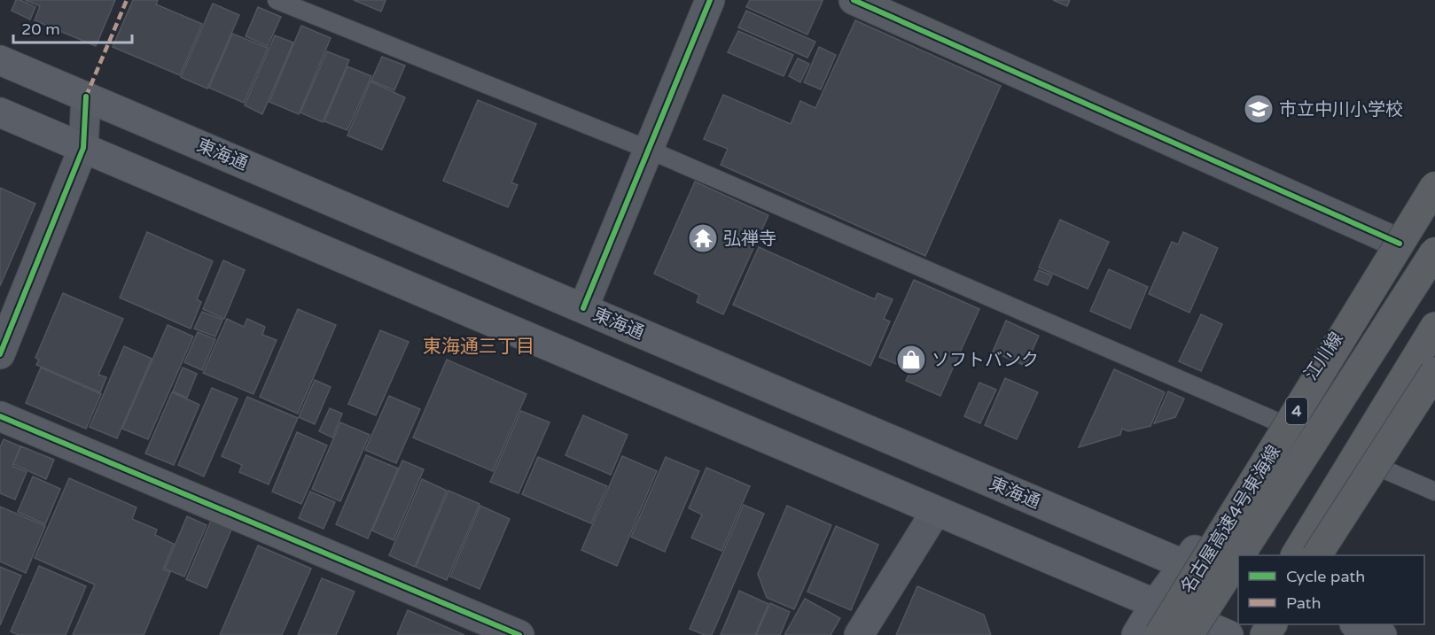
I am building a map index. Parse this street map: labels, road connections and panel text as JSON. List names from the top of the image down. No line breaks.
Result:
{"streets":{"highway":["4","名古屋高速4号東海線"],"main road":["東海通","江川線"]},"crossings":[["東海通","江川線"]],"districts":["東海通三丁目"],"places":{"school or university":["市立中川小学校"],"temple":["弘禅寺"],"shop":["ソフトバンク"]},"legend":["Cycle path","Path"],"scale_bar":"20 m"}
